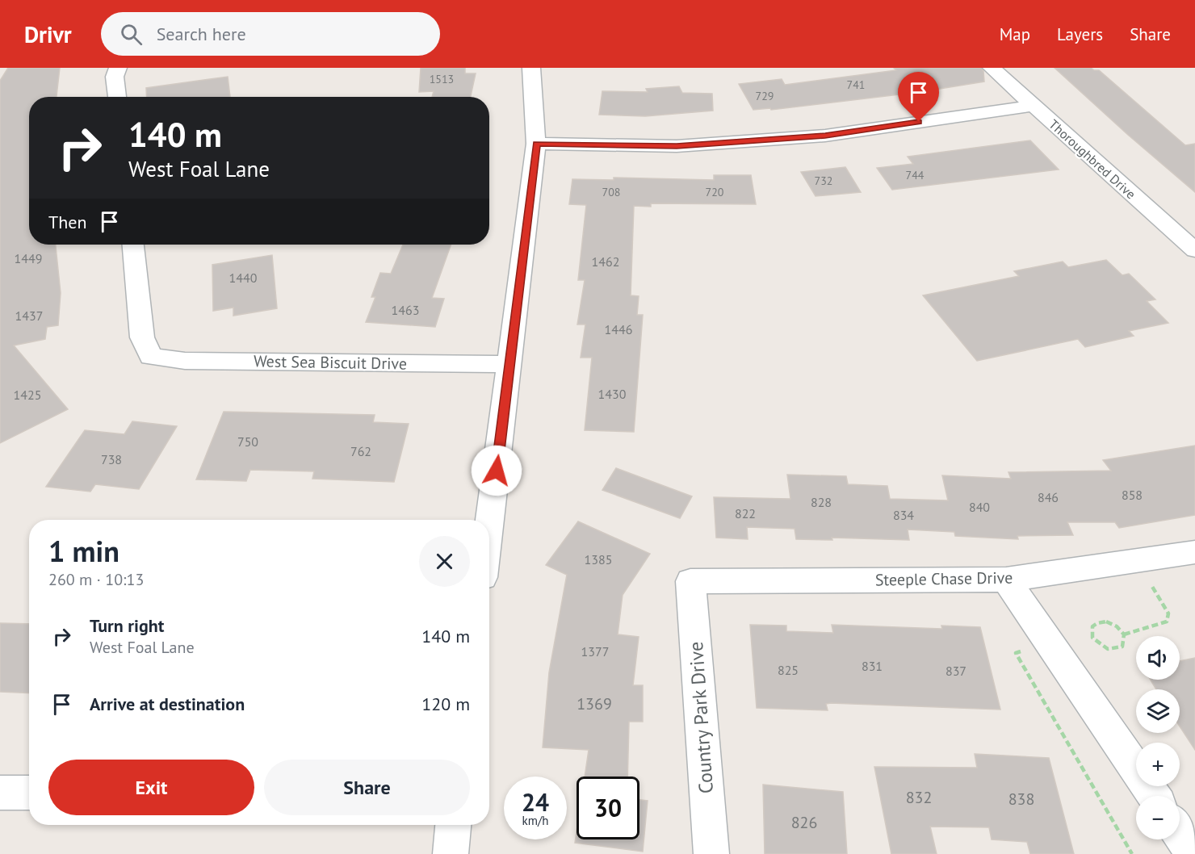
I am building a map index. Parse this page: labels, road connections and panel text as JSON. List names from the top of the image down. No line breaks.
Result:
{"streets":{"street":["Thoroughbred Drive","West Sea Biscuit Drive","Steeple Chase Drive","Country Park Drive"]},"crossings":[["Steeple Chase Drive","Country Park Drive"]],"house_numbers":["1513","741","729","744","732","708","720","1449","1462","1440","1463","1437","1446","1430","1425","750","762","738","858","846","828","840","822","834","1385","1377","831","825","837","1369","832","838","826"],"page":{"header":"Drivr","search":"Search here","nav":["Map","Layers","Share"],"turn":["140 m","West Foal Lane"],"then":"Then","heading":["1 min","260 m · 10:13"],"list":[{"name":"Turn right","note":"West Foal Lane","value":"140 m"},{"name":"Arrive at destination","value":"120 m"}],"map_buttons":["+","−"],"buttons":["Exit","Share"],"speed":"24 km/h","limit":"30"}}
